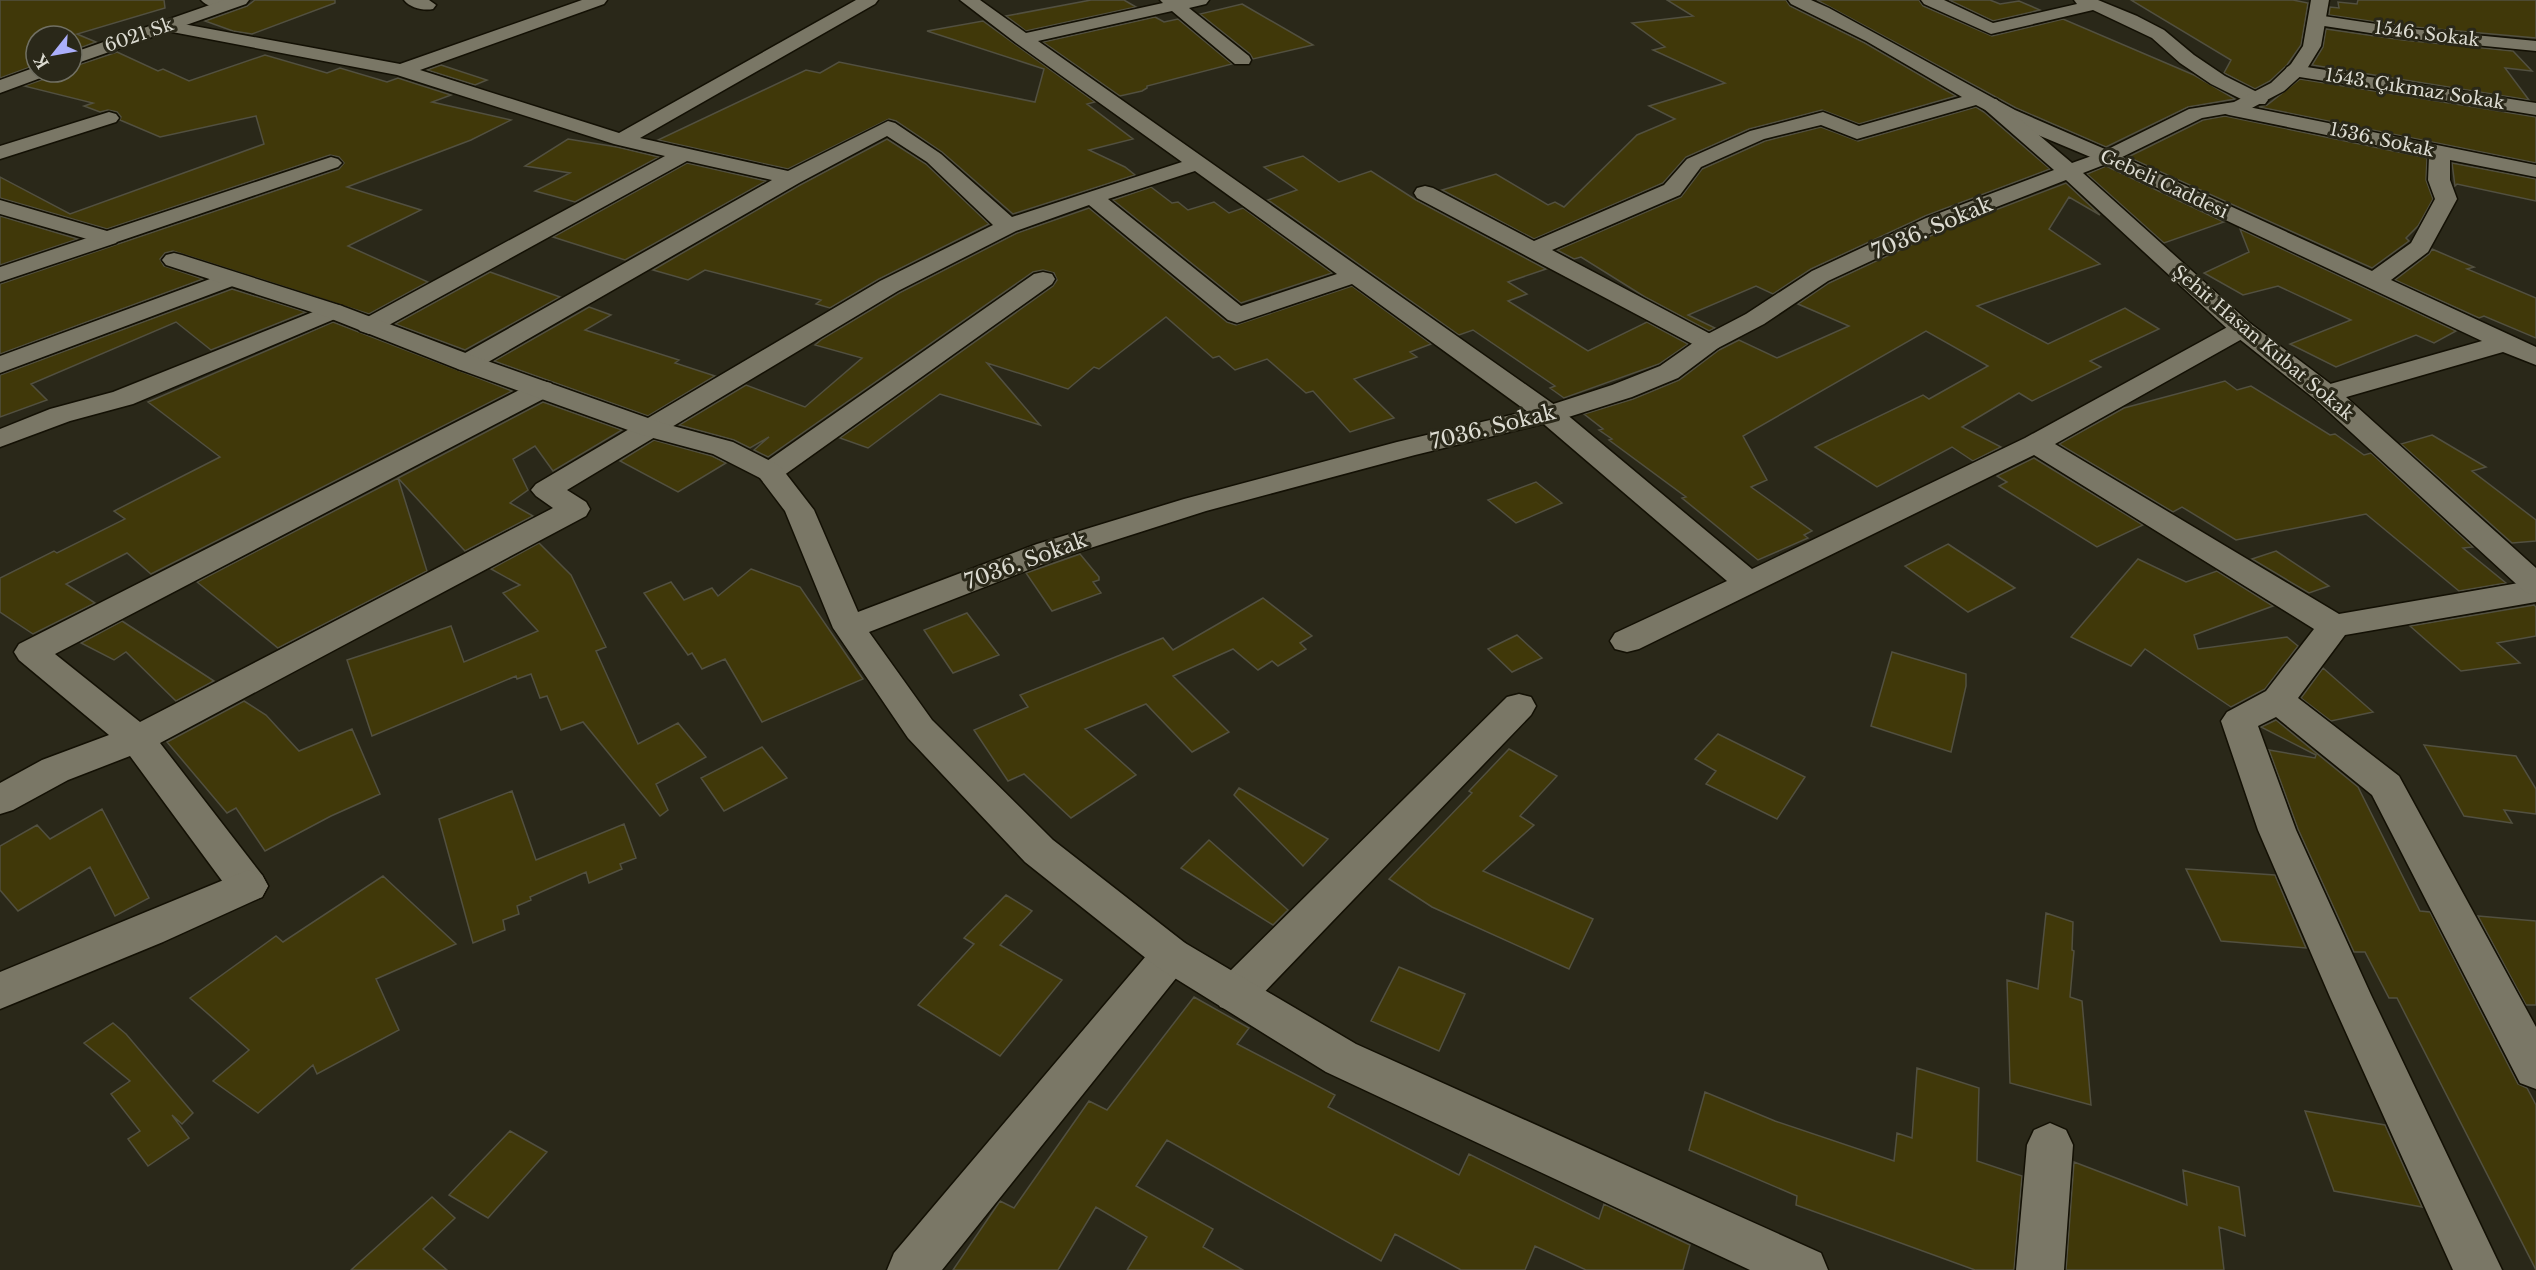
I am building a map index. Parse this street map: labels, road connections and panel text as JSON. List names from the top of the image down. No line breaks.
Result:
{"streets":{"street":["1546. Sokak","6021 Sk","1543. Çıkmaz Sokak","1536. Sokak","Gebeli Caddesi","7036. Sokak","Şehit Hasan Kubat Sokak"]},"crossings":[["1536. Sokak","7036. Sokak"],["Gebeli Caddesi","7036. Sokak"],["Gebeli Caddesi","Şehit Hasan Kubat Sokak"],["7036. Sokak","Şehit Hasan Kubat Sokak"]],"north":"bottom left"}
